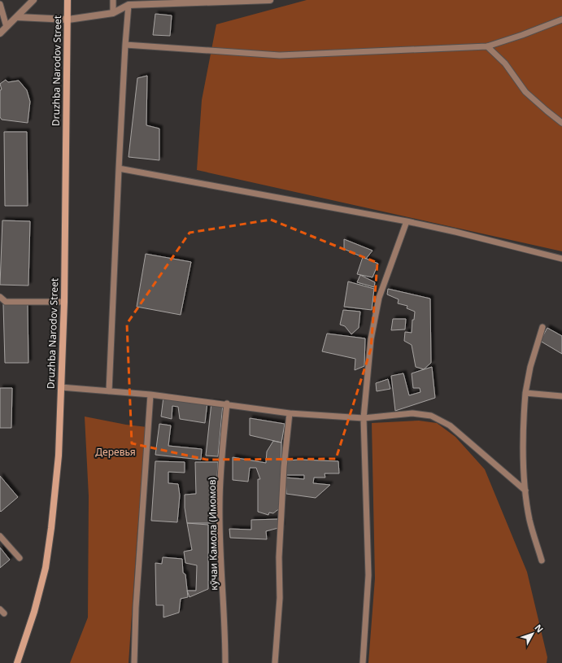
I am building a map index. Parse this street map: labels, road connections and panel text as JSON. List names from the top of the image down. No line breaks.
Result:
{"streets":{"main road":["Druzhba Narodov Street"],"lane":["кӯчаи Камола (Имомов)"]},"parks":["Деревья"],"north":"top right"}
